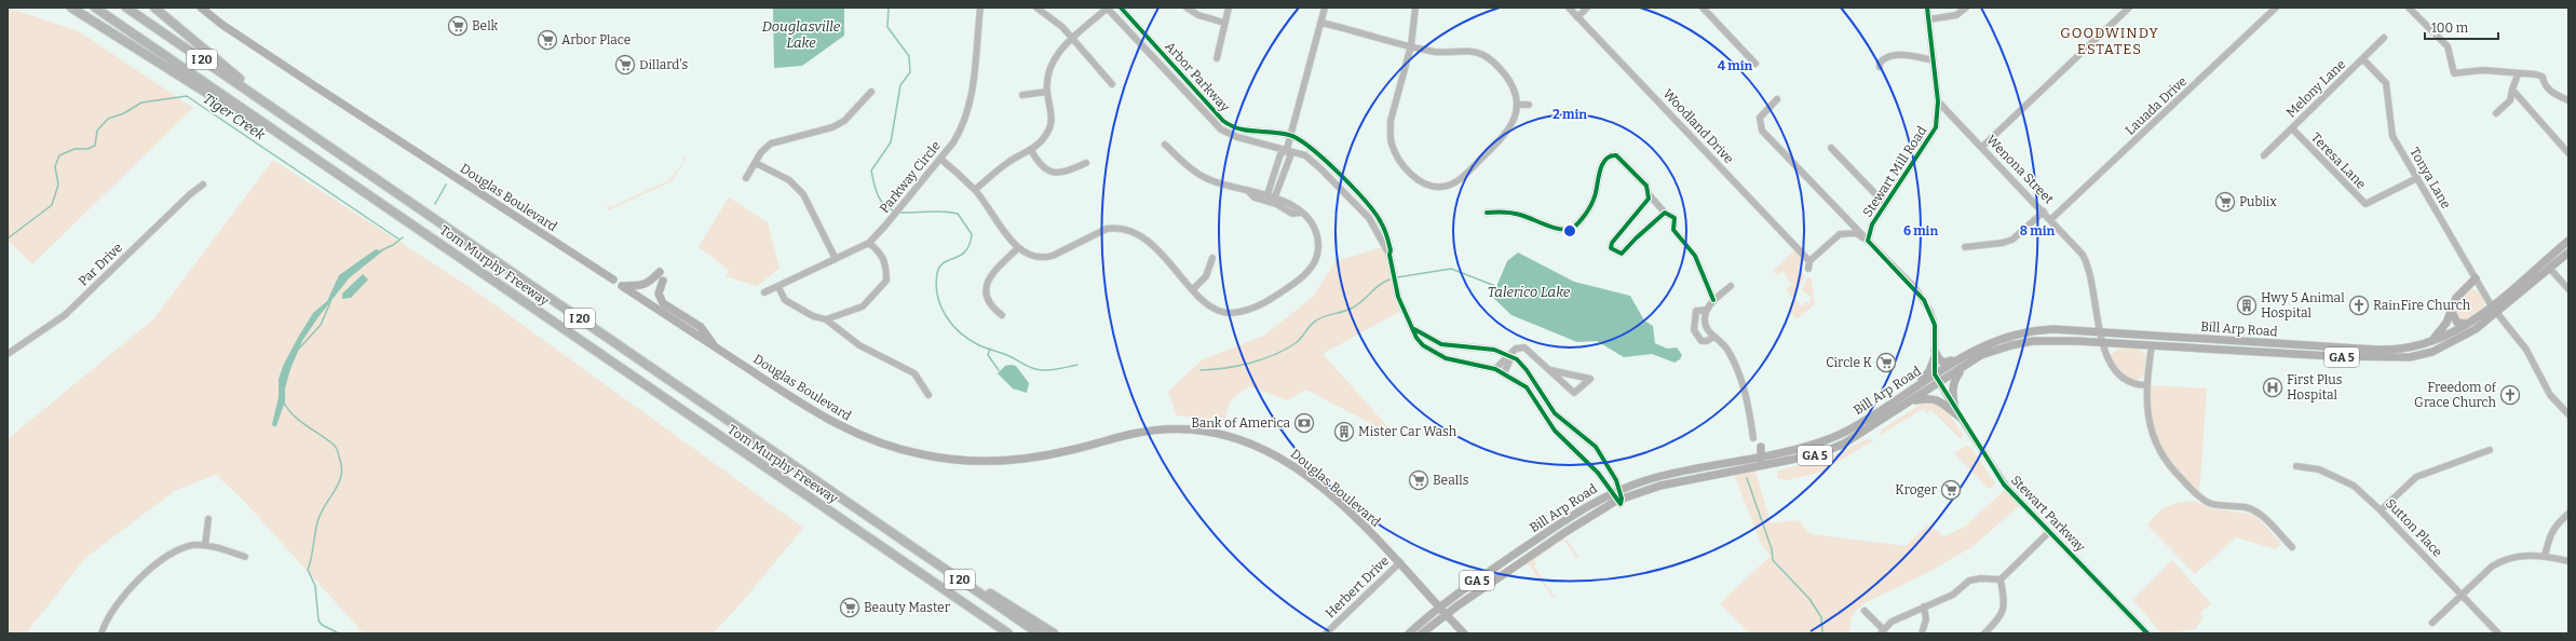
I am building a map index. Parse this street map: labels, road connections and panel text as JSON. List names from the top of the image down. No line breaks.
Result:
{"streets":{"highway":["I 20","Tom Murphy Freeway"],"main road":["Douglas Boulevard","Bill Arp Road","GA 5"],"street":["Arbor Parkway","Melony Lane","Lauada Drive","Woodland Drive","Teresa Lane","Wenona Street","Stewart Mill Road","Parkway Circle","Tonya Lane","Par Drive","Stewart Parkway","Sutton Place","Herbert Drive"]},"crossings":[["Arbor Parkway","Bill Arp Road"],["Melony Lane","Teresa Lane"],["Melony Lane","Tonya Lane"],["Lauada Drive","Wenona Street"],["Teresa Lane","Tonya Lane"],["Wenona Street","Stewart Mill Road"],["Wenona Street","Bill Arp Road"],["Tonya Lane","Bill Arp Road"],["Douglas Boulevard","Bill Arp Road"],["Douglas Boulevard","Herbert Drive"],["Bill Arp Road","Stewart Parkway"]],"districts":["GOODWINDY ESTATES"],"water":["Douglasville Lake","Tiger Creek","Talerico Lake"],"places":{"supermarket":["Belk","Arbor Place","Dillard's","Publix","Circle K","Bealls","Kroger","Beauty Master"],"building":["Hwy 5 Animal Hospital","Mister Car Wash"],"church":["RainFire Church","Freedom of Grace Church"],"hospital":["First Plus Hospital"],"bank":["Bank of America"]},"scale_bar":"100 m","rings":["4 min","2 min","6 min","8 min"]}
